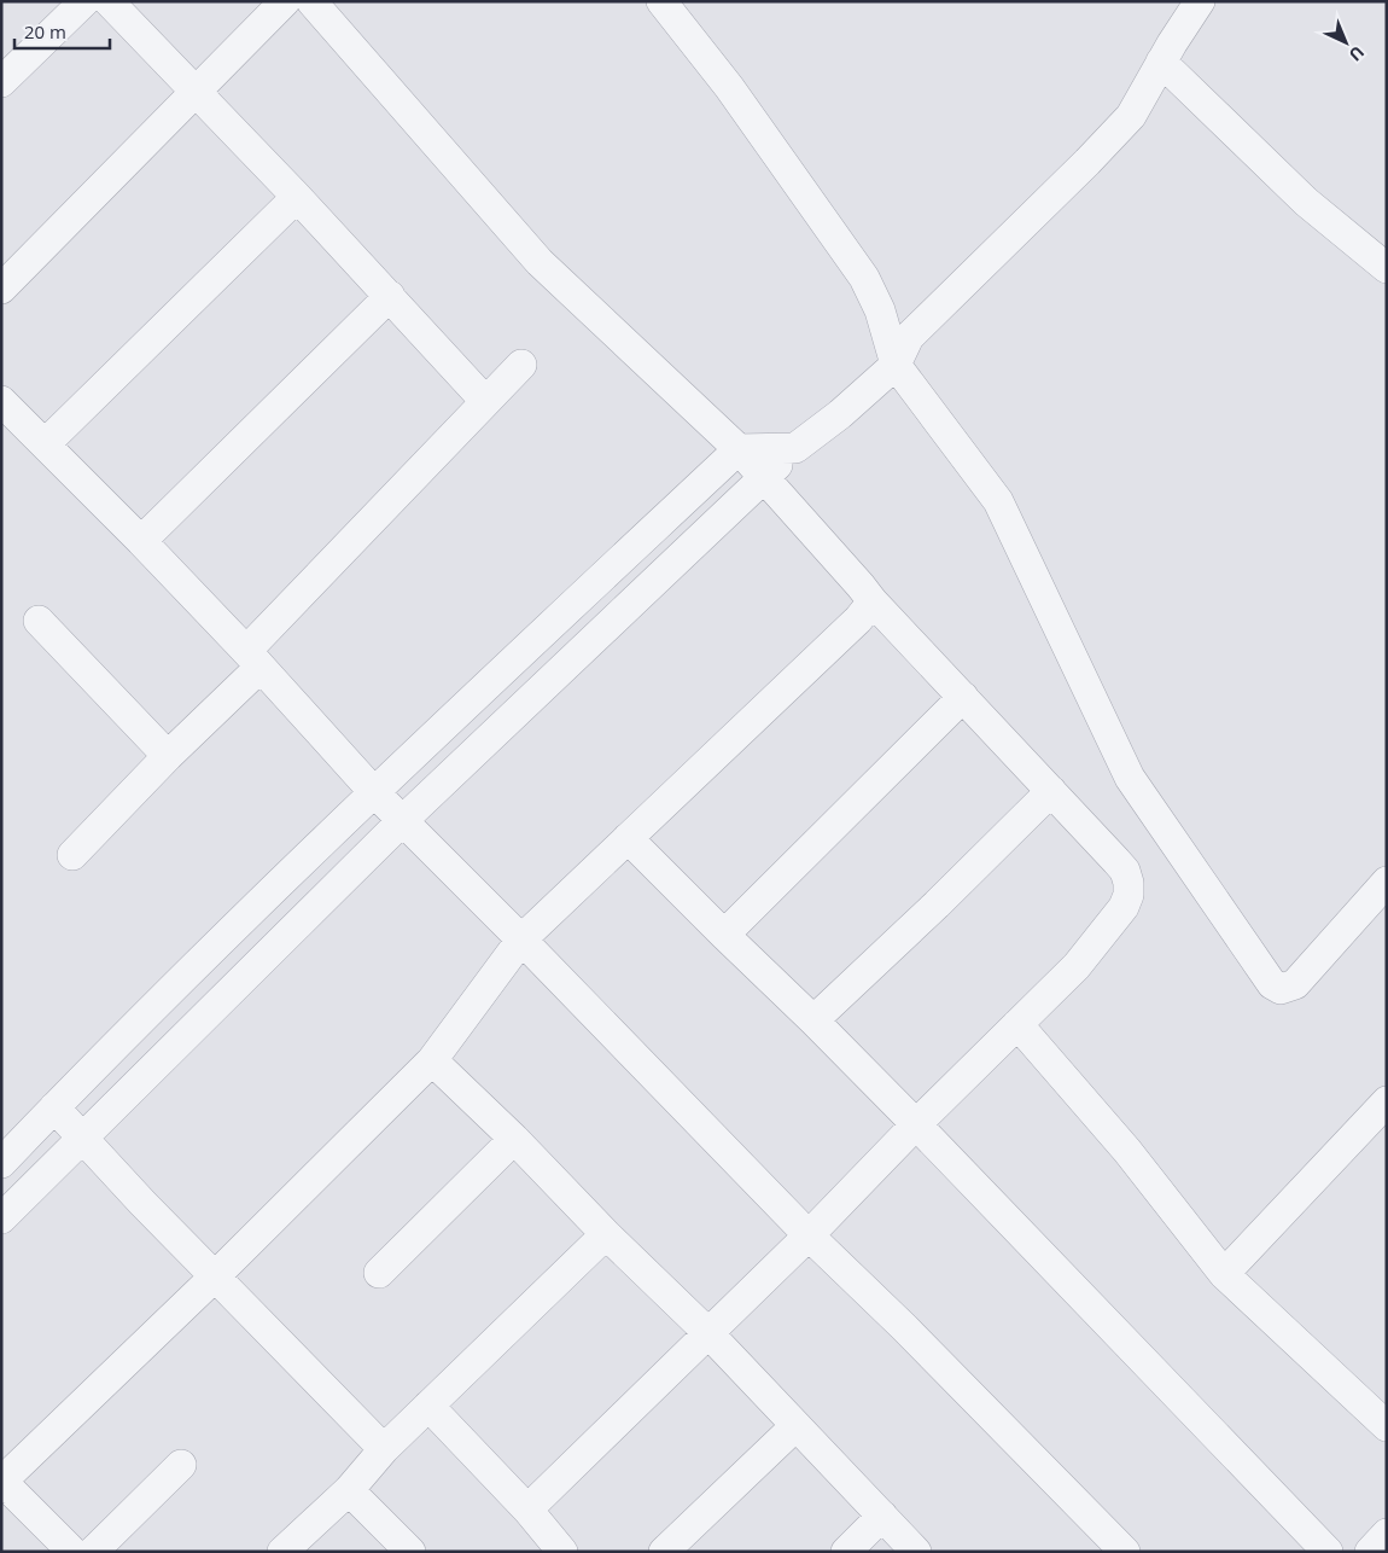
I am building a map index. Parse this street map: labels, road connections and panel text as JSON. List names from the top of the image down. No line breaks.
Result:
{"scale_bar":"20 m","north":"bottom right"}
